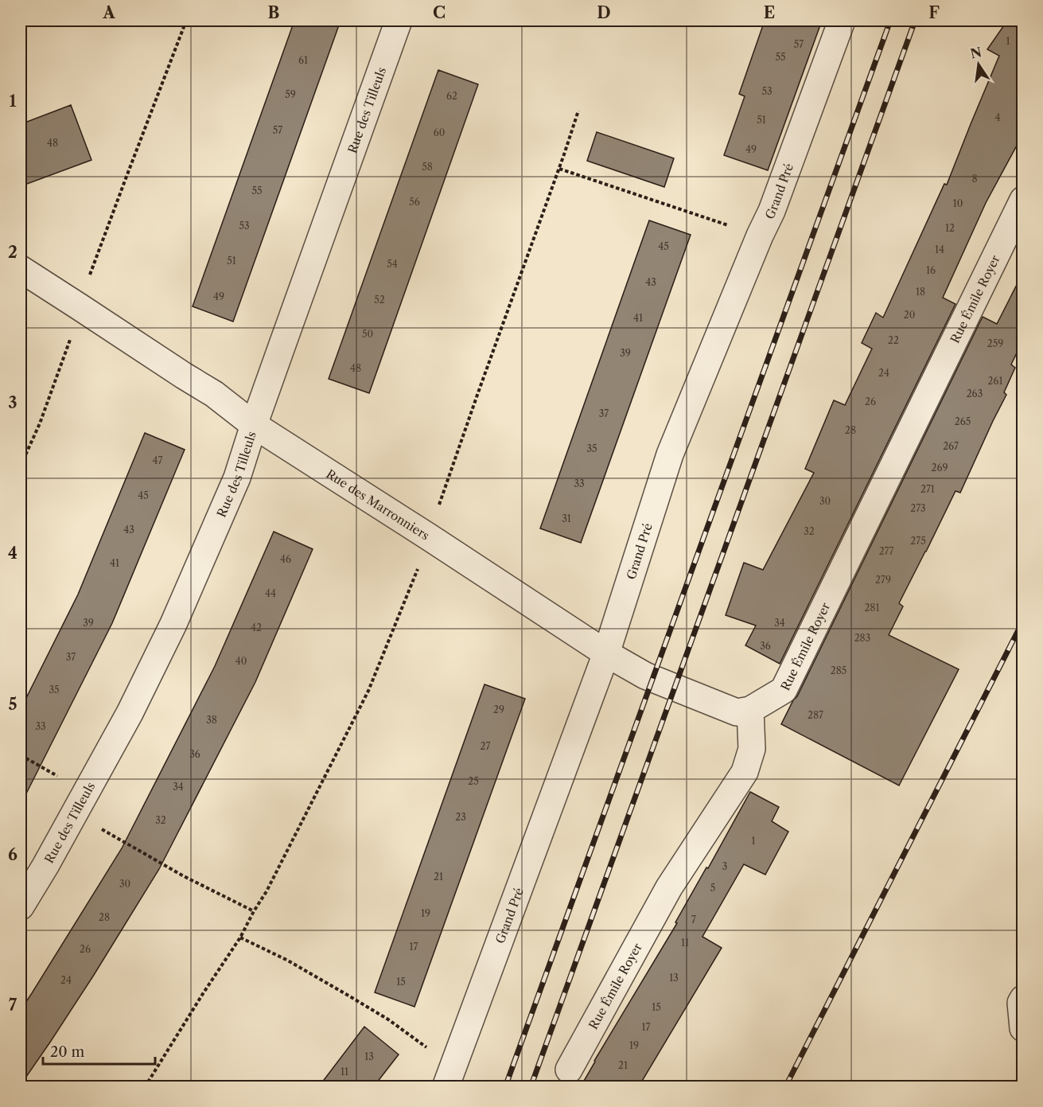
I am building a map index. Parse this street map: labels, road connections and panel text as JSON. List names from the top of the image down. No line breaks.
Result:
{"streets":{"street":["Rue des Tilleuls","Grand Pré","Rue Émile Royer","Rue des Marronniers"]},"crossings":[["Rue des Tilleuls","Rue des Marronniers"],["Grand Pré","Rue des Marronniers"],["Rue Émile Royer","Rue des Marronniers"]],"house_numbers":["1","57","55","61","53","59","62","4","51","57","60","48","49","58","8","55","56","10","53","12","45","14","51","54","16","43","18","49","52","20","41","50","22","259","39","48","24","261","263","26","37","265","28","267","35","47","269","33","271","45","30","273","31","43","32","275","277","46","41","279","44","281","39","34","42","283","36","37","40","285","35","29","287","38","33","27","36","25","34","23","32","1","3","21","30","5","19","28","7","11","17","26","13","24","15","15","17","19","13","21","11"],"scale_bar":"20 m","north":"top","grid":{"columns":["A","B","C","D","E","F"],"rows":["1","2","3","4","5","6","7"]}}
